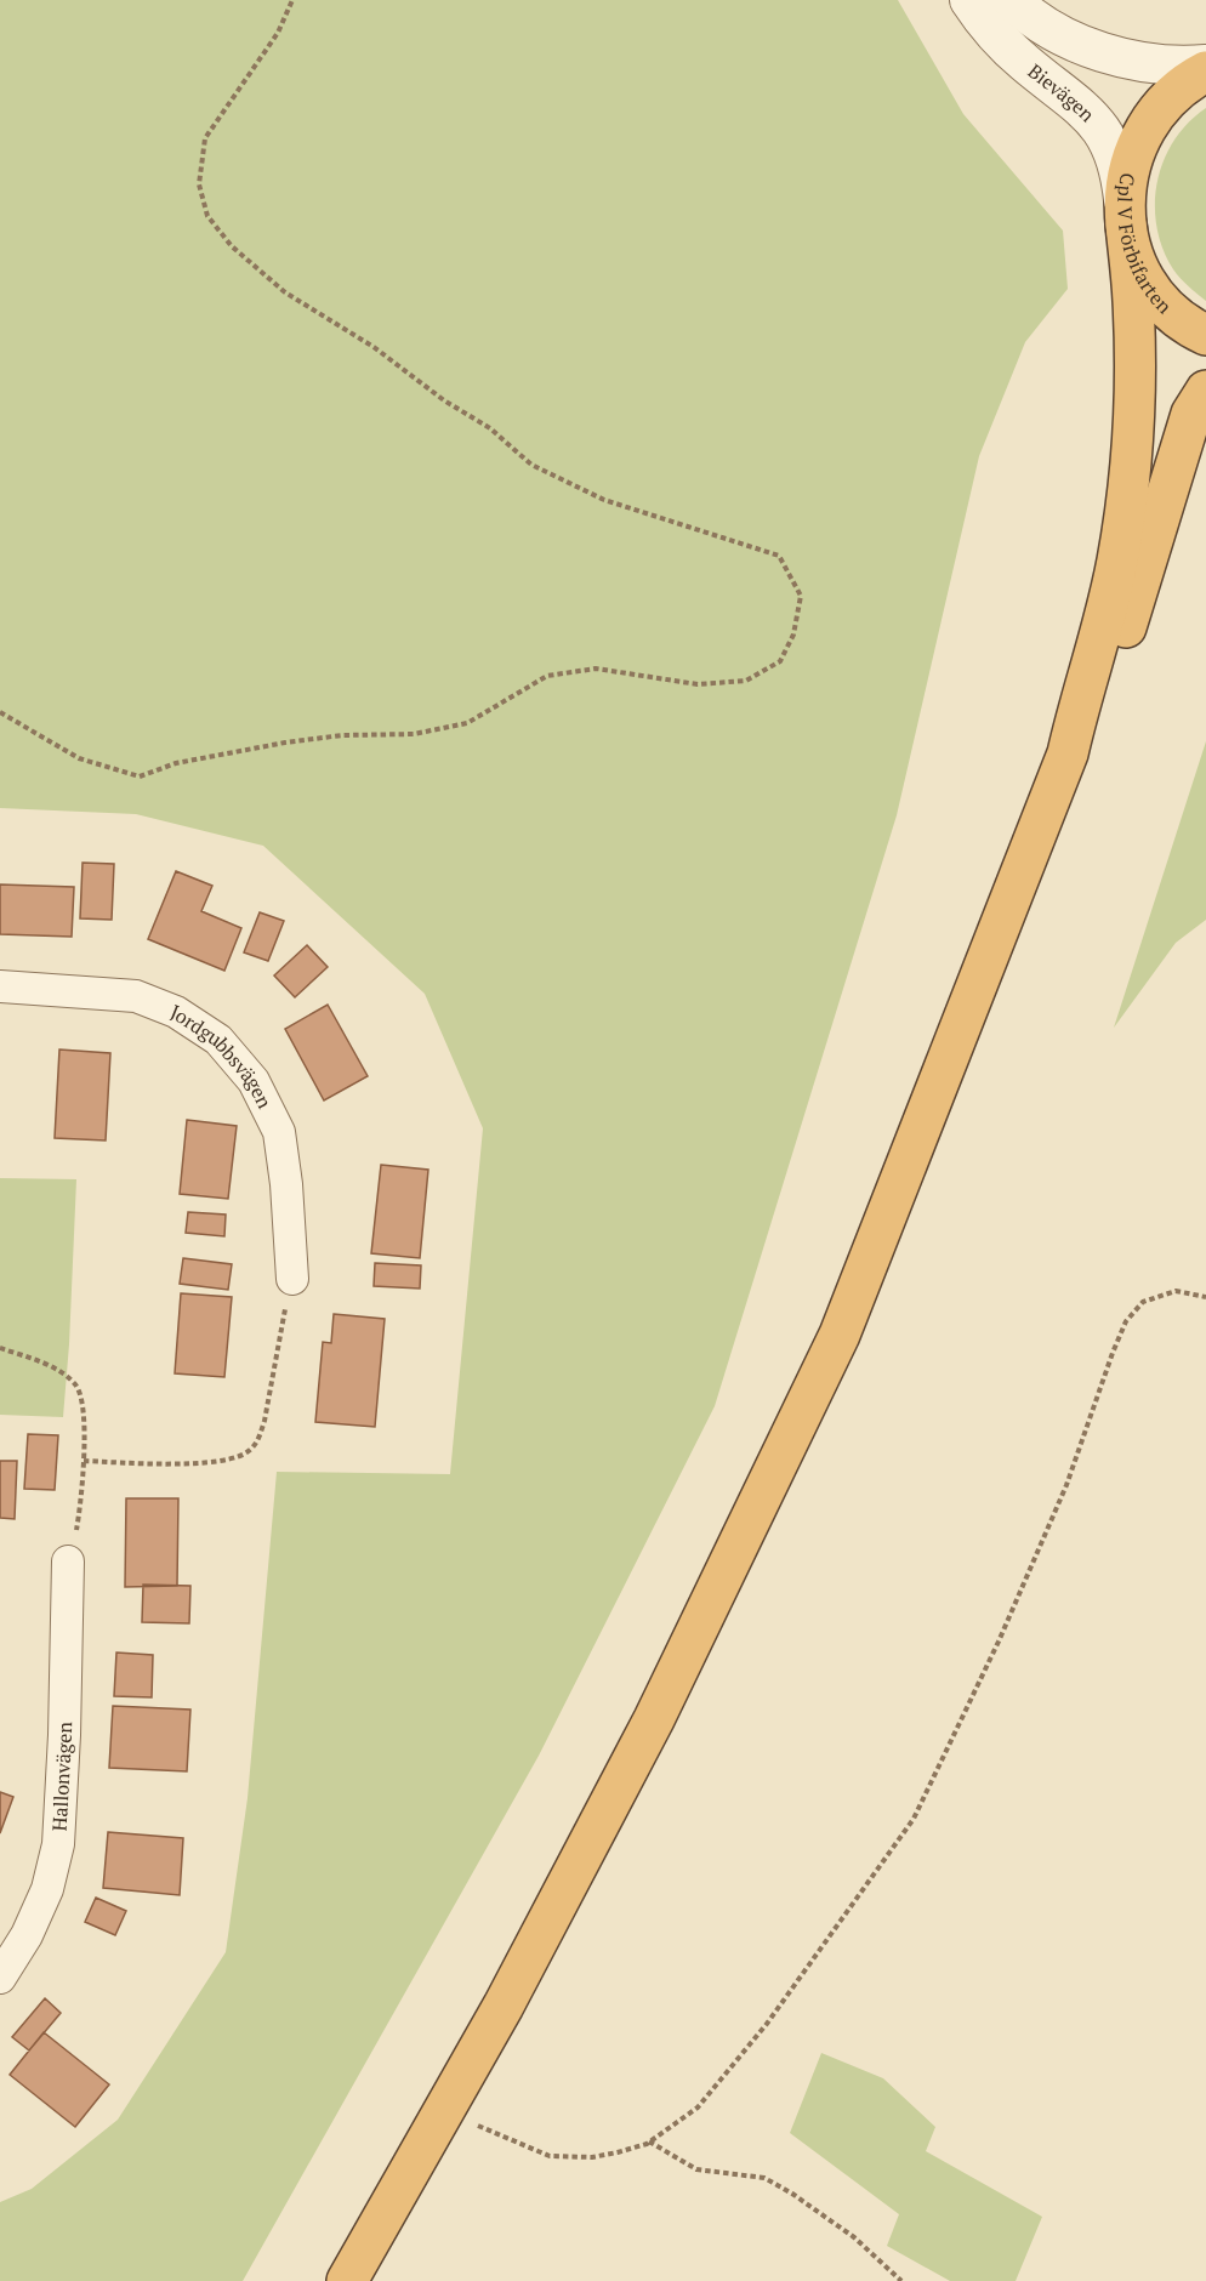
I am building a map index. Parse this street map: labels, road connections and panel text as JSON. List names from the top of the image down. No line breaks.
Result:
{"streets":{"highway":["Cpl V Förbifarten"],"street":["Bievägen","Jordgubbsvägen","Hallonvägen"]},"crossings":[["Bievägen","Cpl V Förbifarten"]]}
